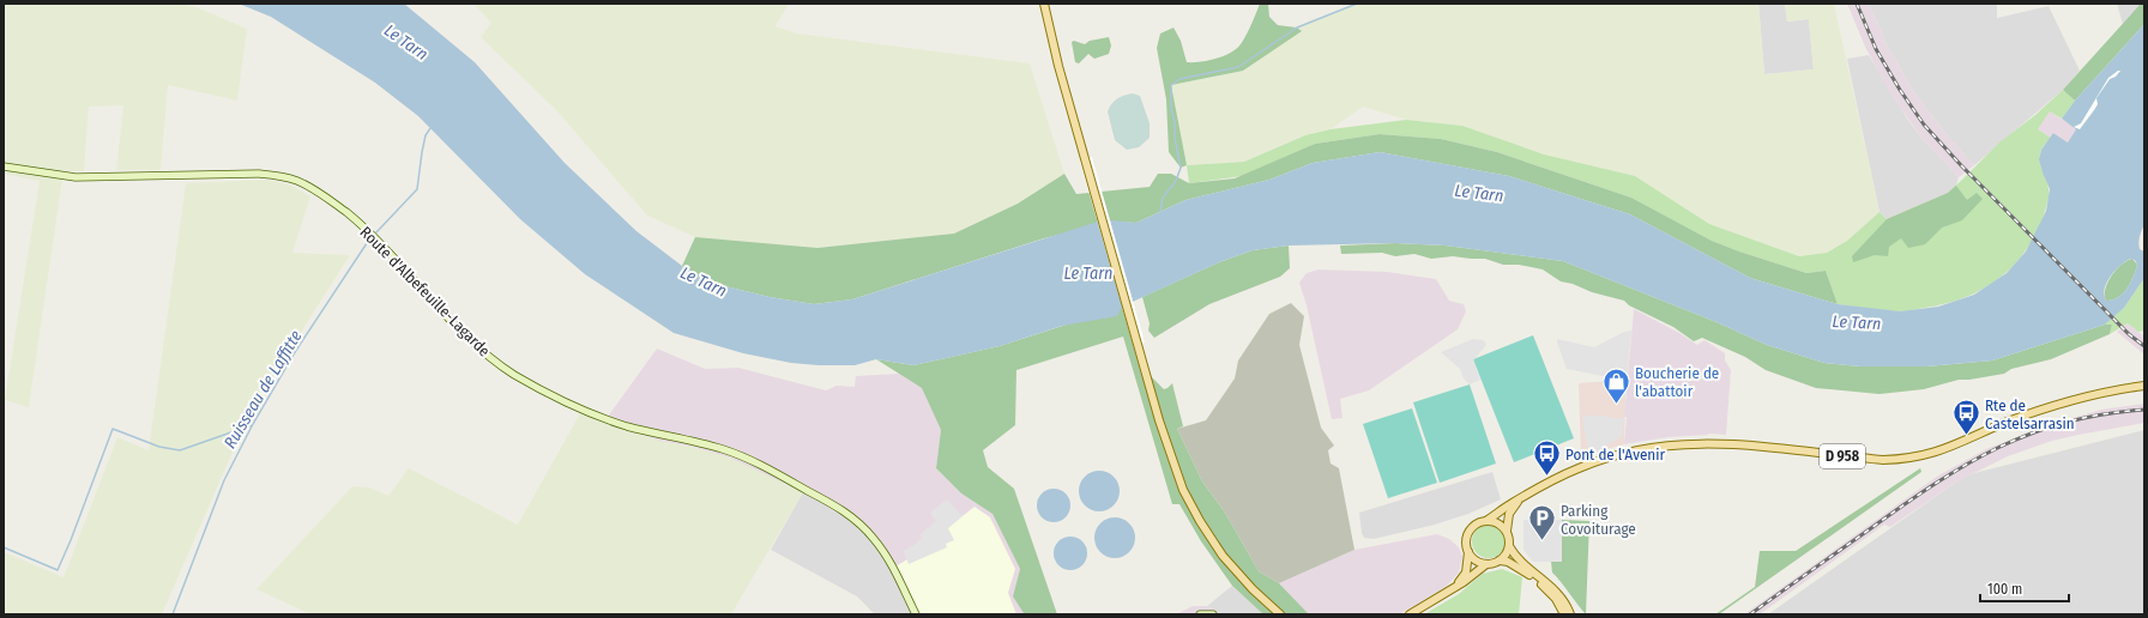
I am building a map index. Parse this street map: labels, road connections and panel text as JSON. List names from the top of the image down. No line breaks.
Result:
{"streets":{"main road":["Route d'Albefeuille-Lagarde","D 958"]},"water":["Le Tarn","Ruisseau de Laffitte"],"places":{"shop":["Boucherie de l'abattoir"],"bus stop":["Rte de Castelsarrasin","Pont de l'Avenir"],"parking":["Parking Covoiturage"]},"scale_bar":"100 m"}
